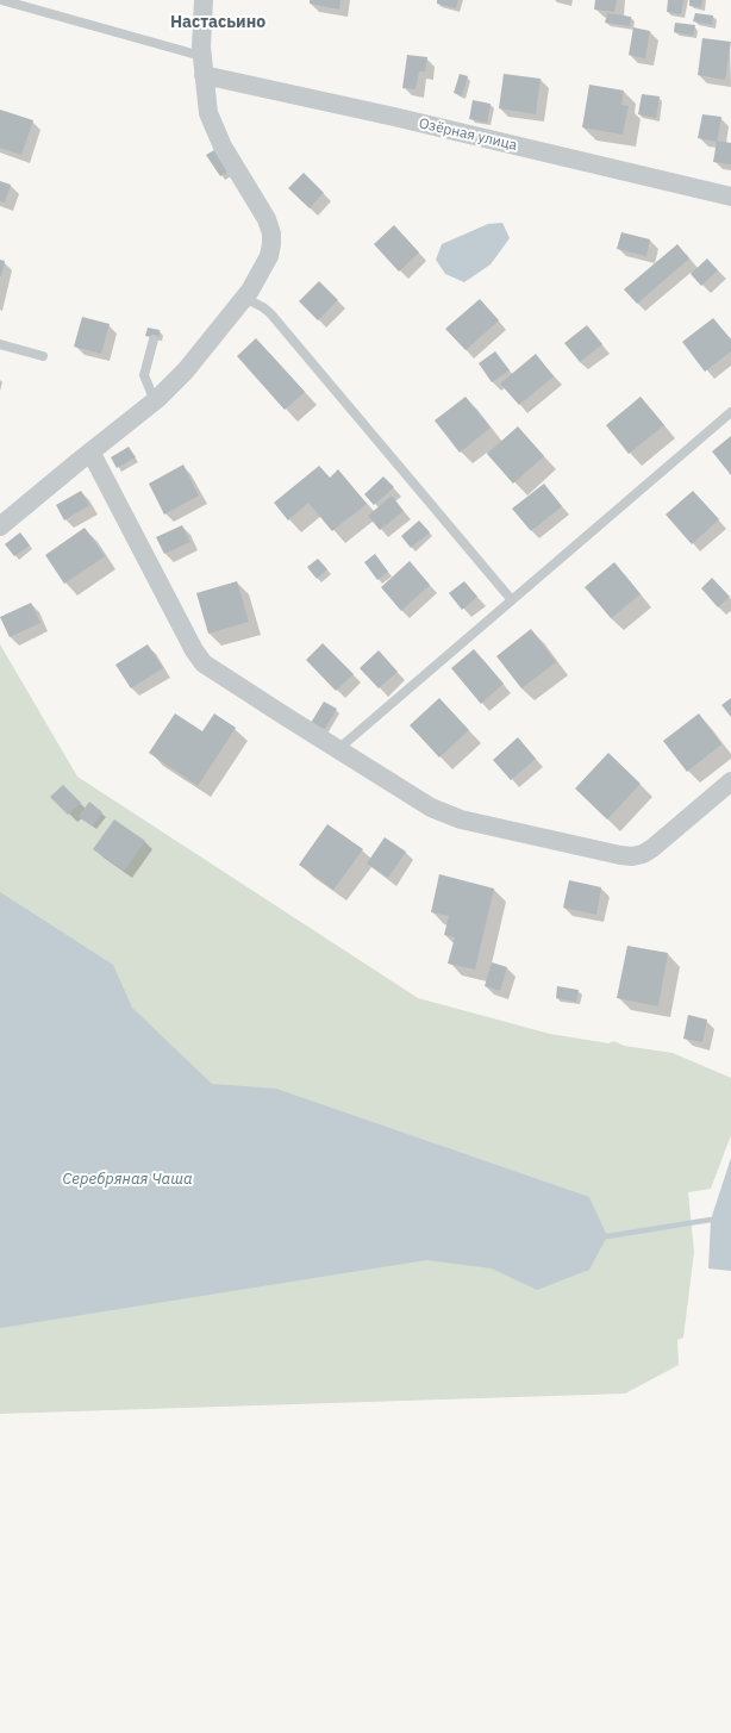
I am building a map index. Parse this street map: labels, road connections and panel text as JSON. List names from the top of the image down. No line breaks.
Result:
{"streets":{"street":["Озёрная улица"]},"districts":["Настасьино"],"water":["Серебряная Чаша"]}
